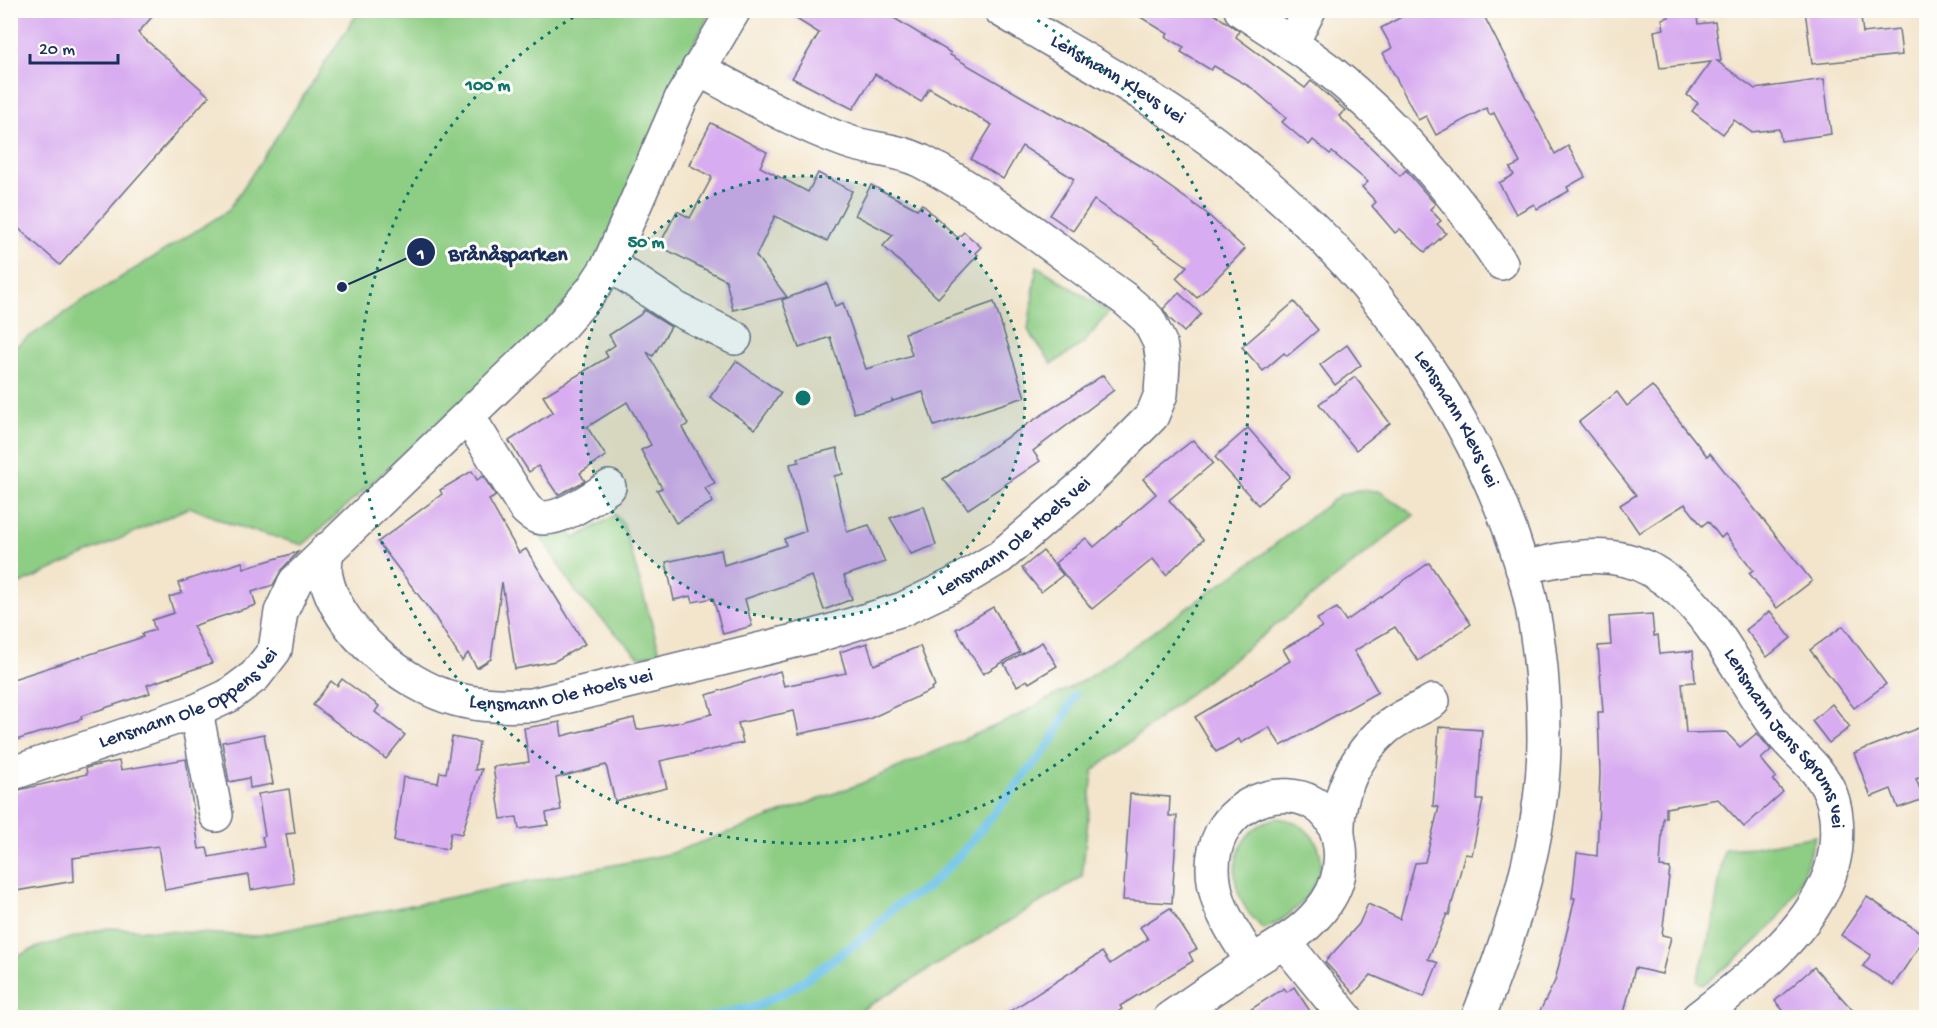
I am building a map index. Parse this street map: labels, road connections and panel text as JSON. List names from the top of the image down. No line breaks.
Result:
{"streets":{"street":["Lensmann Klevs vei","Lensmann Ole Hoels vei","Lensmann Ole Oppens vei","Lensmann Jens Sørums vei"]},"crossings":[["Lensmann Klevs vei","Lensmann Jens Sørums vei"],["Lensmann Ole Hoels vei","Lensmann Ole Oppens vei"]],"places":["Brånåsparken"],"scale_bar":"20 m","rings":["100 m","50 m"]}
